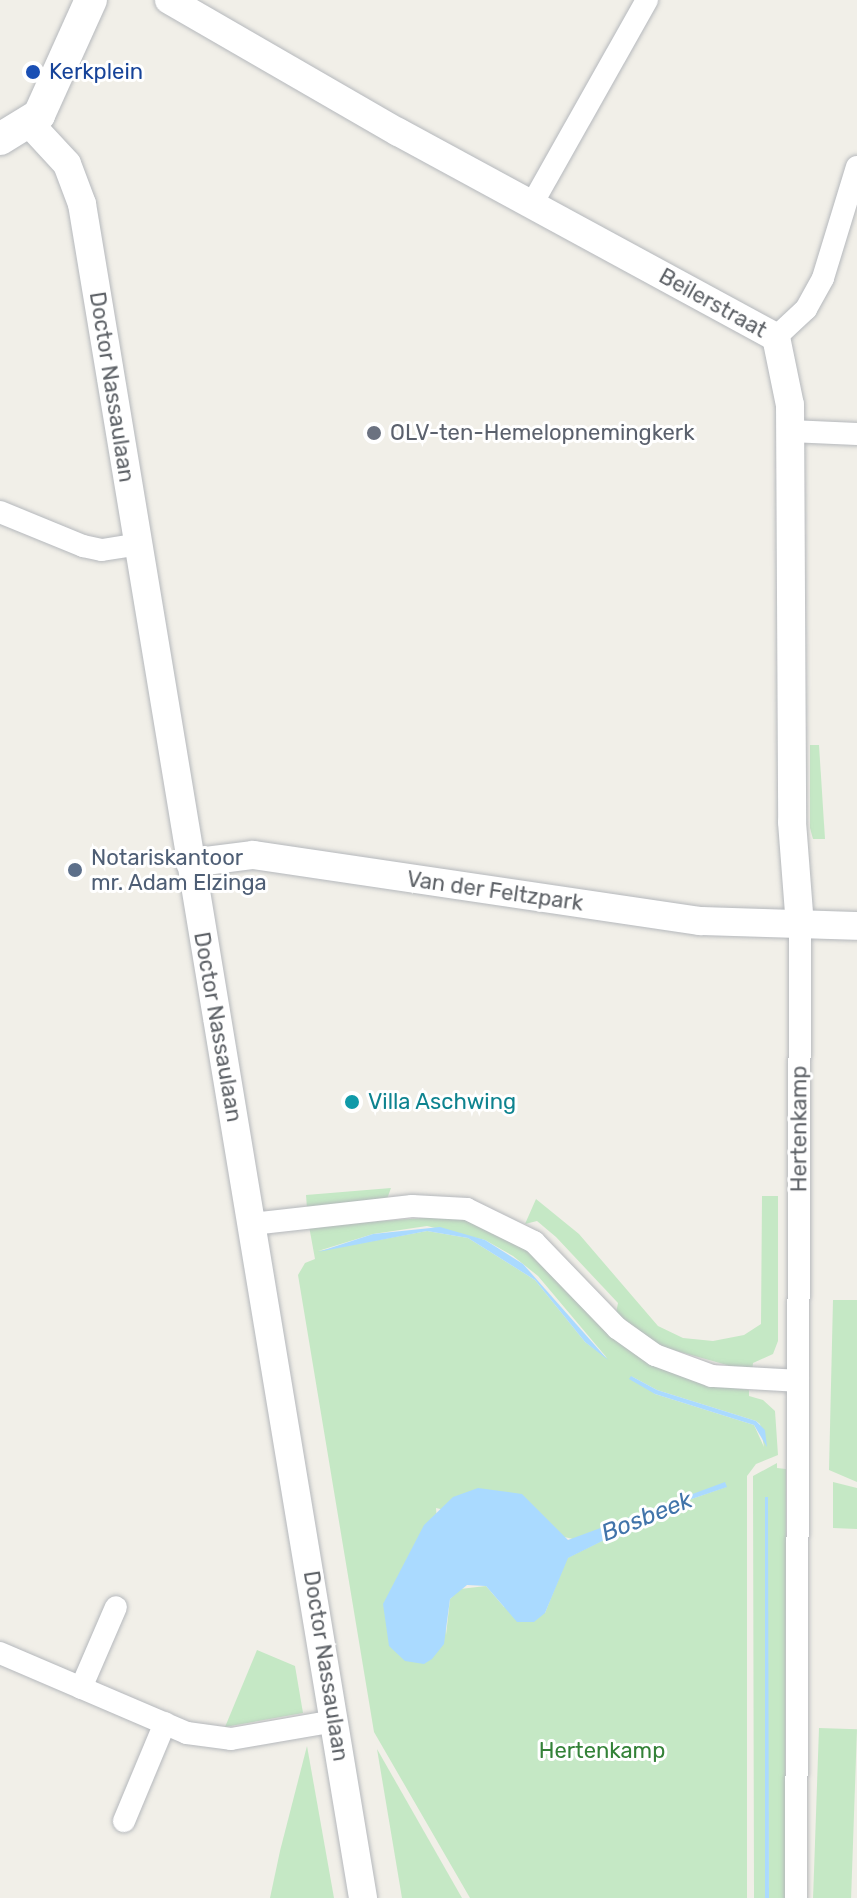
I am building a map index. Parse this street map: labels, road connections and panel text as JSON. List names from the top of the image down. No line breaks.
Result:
{"streets":{"street":["Beilerstraat","Doctor Nassaulaan","Van der Feltzpark","Hertenkamp"]},"crossings":[["Beilerstraat","Van der Feltzpark"],["Beilerstraat","Hertenkamp"],["Doctor Nassaulaan","Van der Feltzpark"],["Van der Feltzpark","Hertenkamp"]],"water":["Bosbeek"],"parks":["Hertenkamp"],"places":["Kerkplein","OLV-ten-Hemelopnemingkerk","Notariskantoor mr. Adam Elzinga","Villa Aschwing"]}
